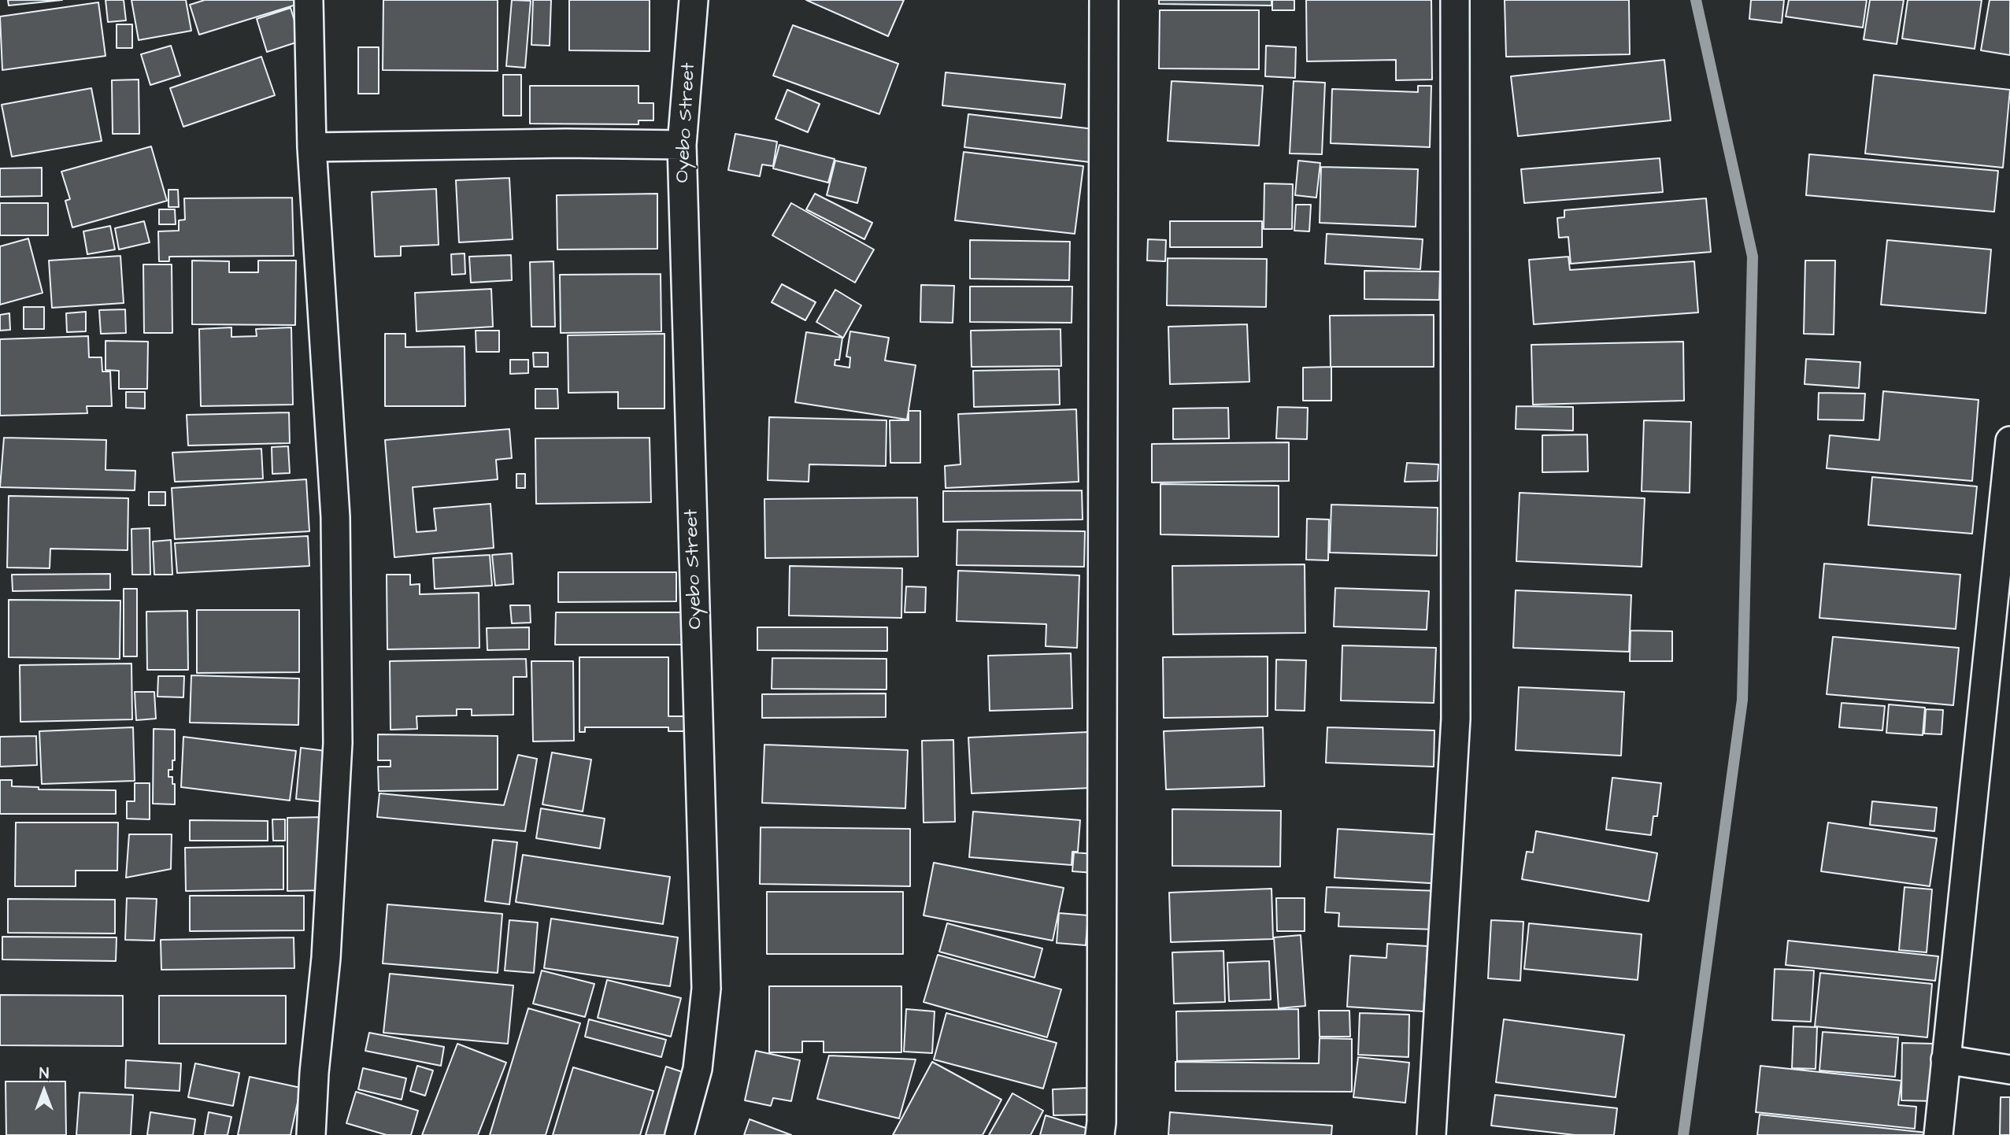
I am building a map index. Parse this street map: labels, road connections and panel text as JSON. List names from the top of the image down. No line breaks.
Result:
{"streets":{"street":["Oyebo Street"]},"north":"top"}
